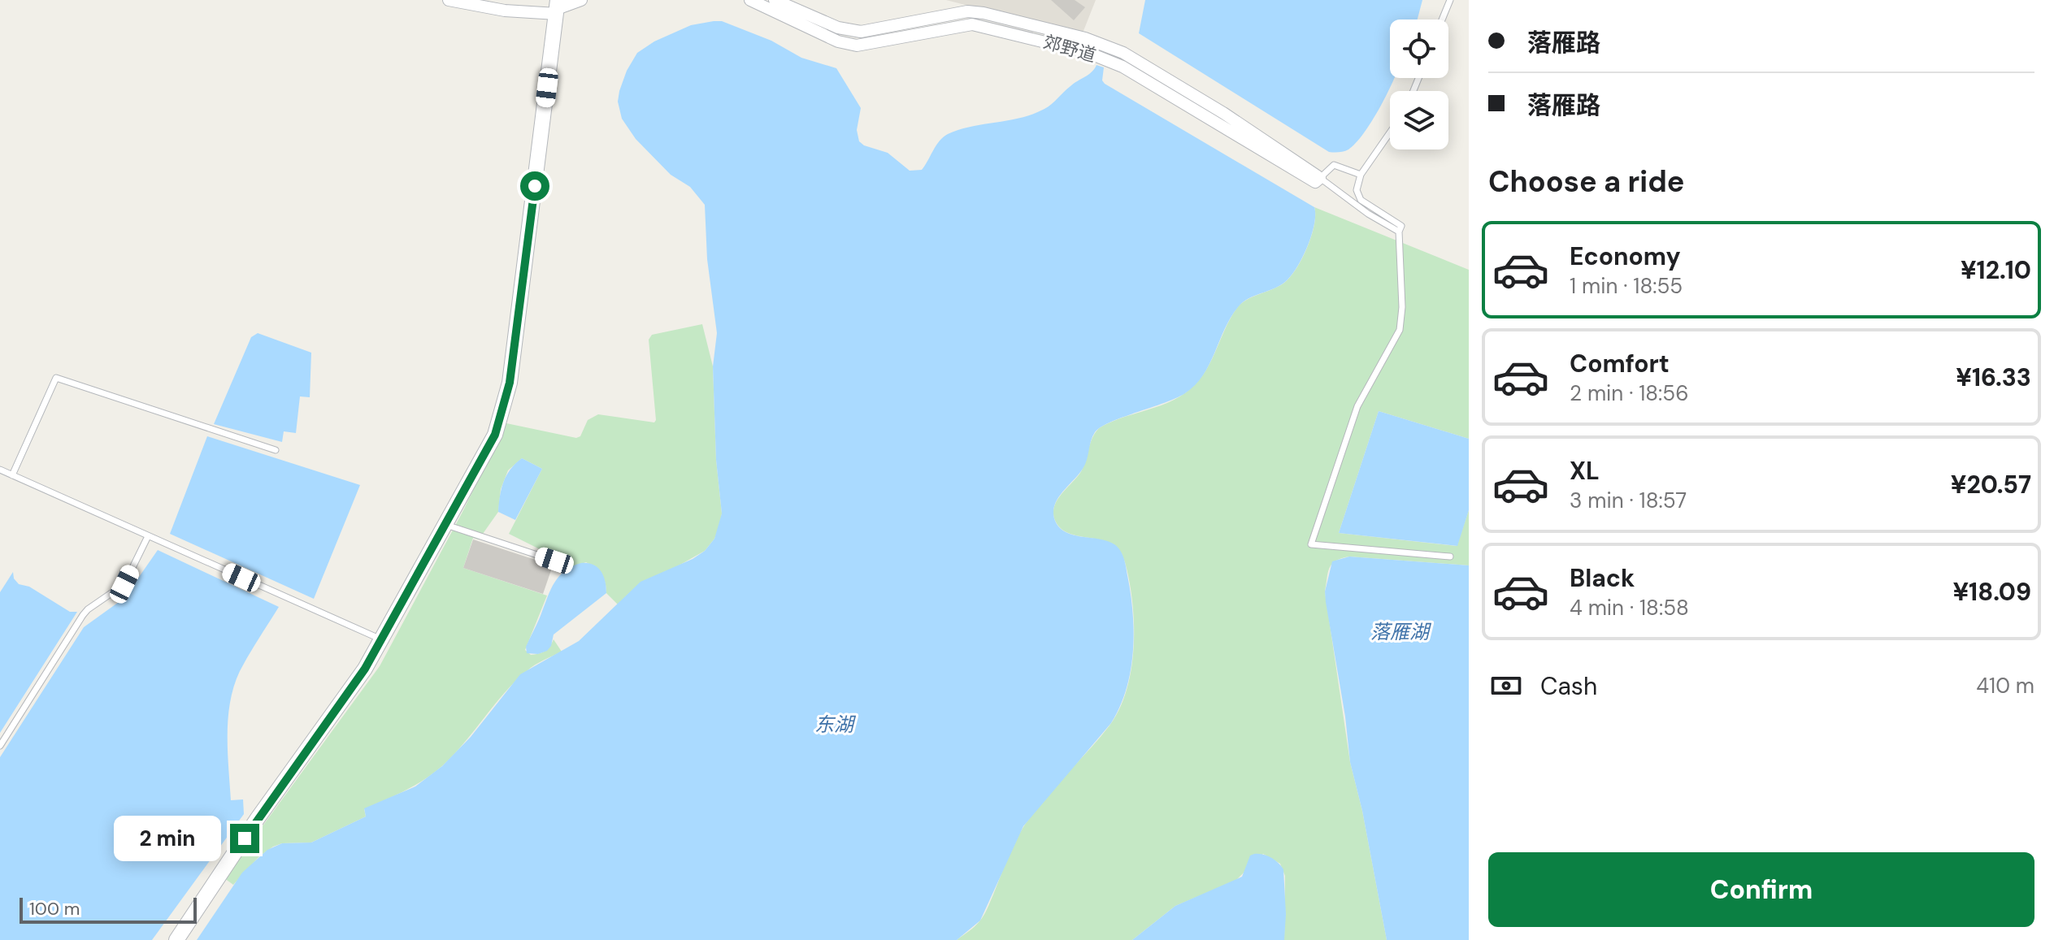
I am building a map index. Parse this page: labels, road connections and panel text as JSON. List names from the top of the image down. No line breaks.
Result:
{"streets":{"street":["郊野道"]},"water":["落雁湖","东湖"],"scale_bar":"100 m","page":{"banner":["落雁路","落雁路"],"heading":"Choose a ride","list":[{"name":"Economy","note":"1 min · 18:55","value":"¥12.10"},{"name":"Comfort","note":"2 min · 18:56","value":"¥16.33"},{"name":"XL","note":"3 min · 18:57","value":"¥20.57"},{"name":"Black","note":"4 min · 18:58","value":"¥18.09"}],"pay":["Cash","410 m"],"bubble":"2 min","buttons":"Confirm","scale":"100 m"}}
